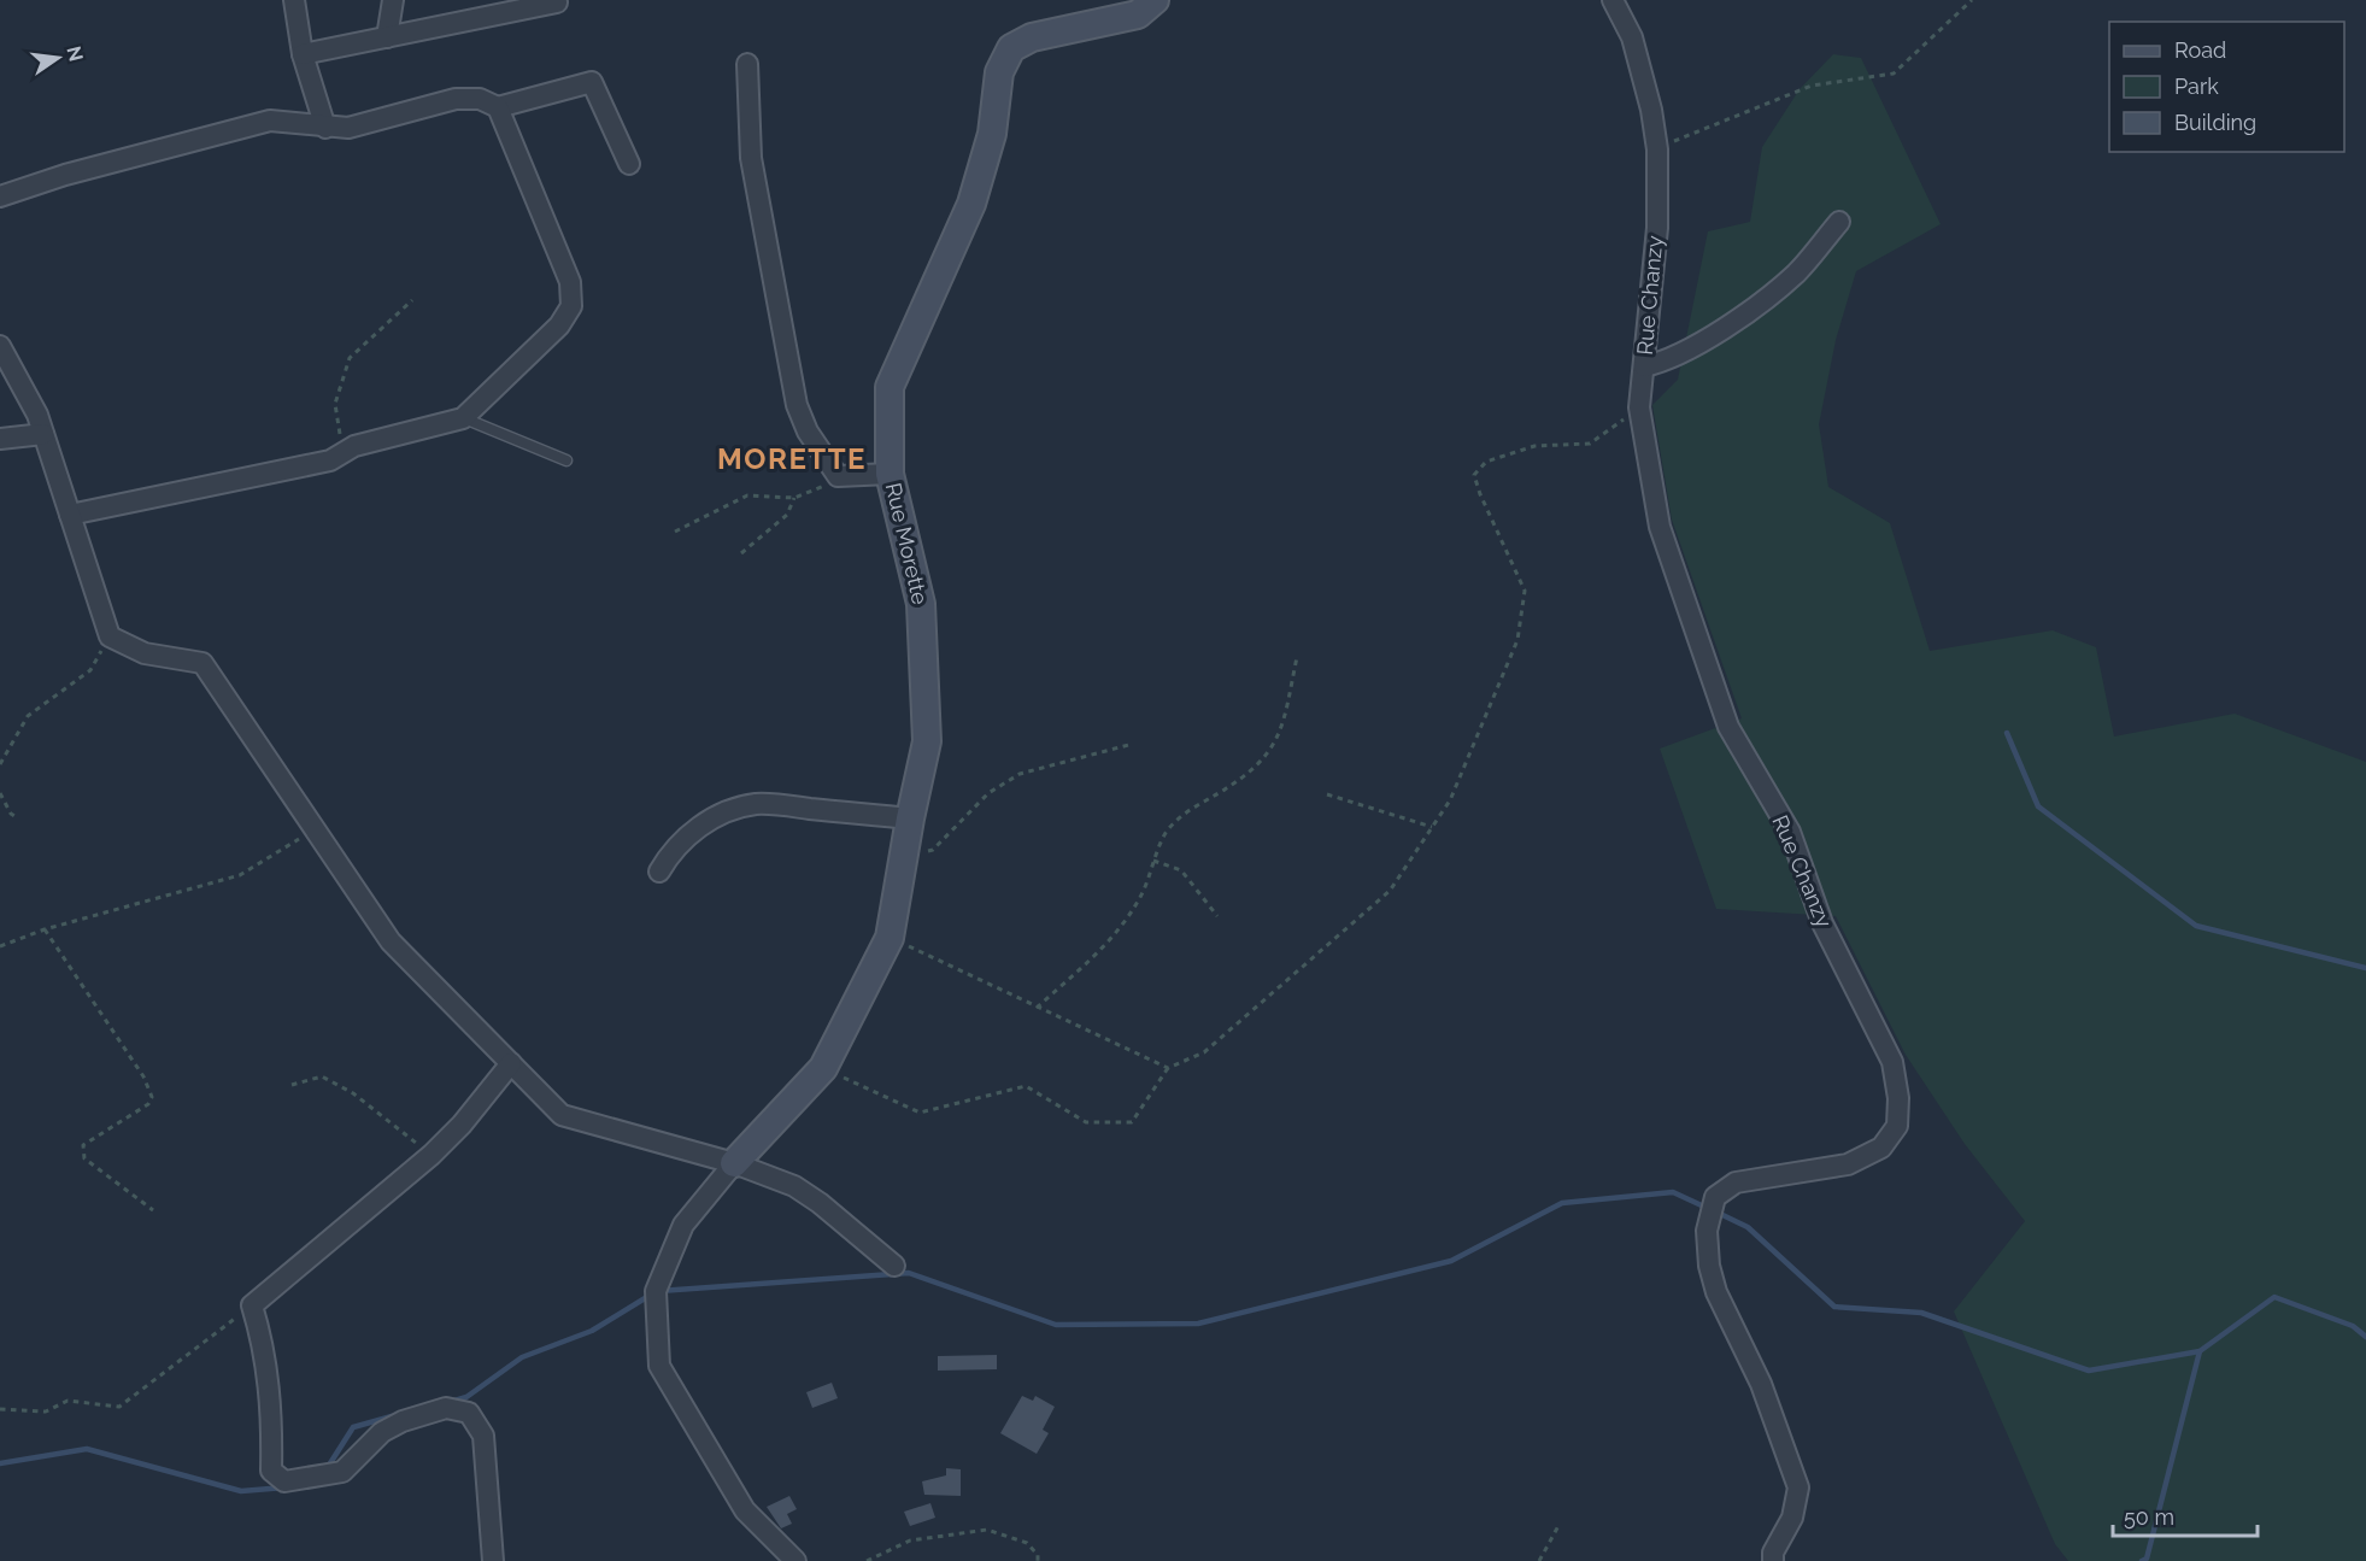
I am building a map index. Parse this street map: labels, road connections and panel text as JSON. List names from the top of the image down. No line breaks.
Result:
{"streets":{"street":["Rue Chanzy","Rue Morette"]},"districts":["MORETTE"],"legend":["Road","Park","Building"],"scale_bar":"50 m","north":"right"}
